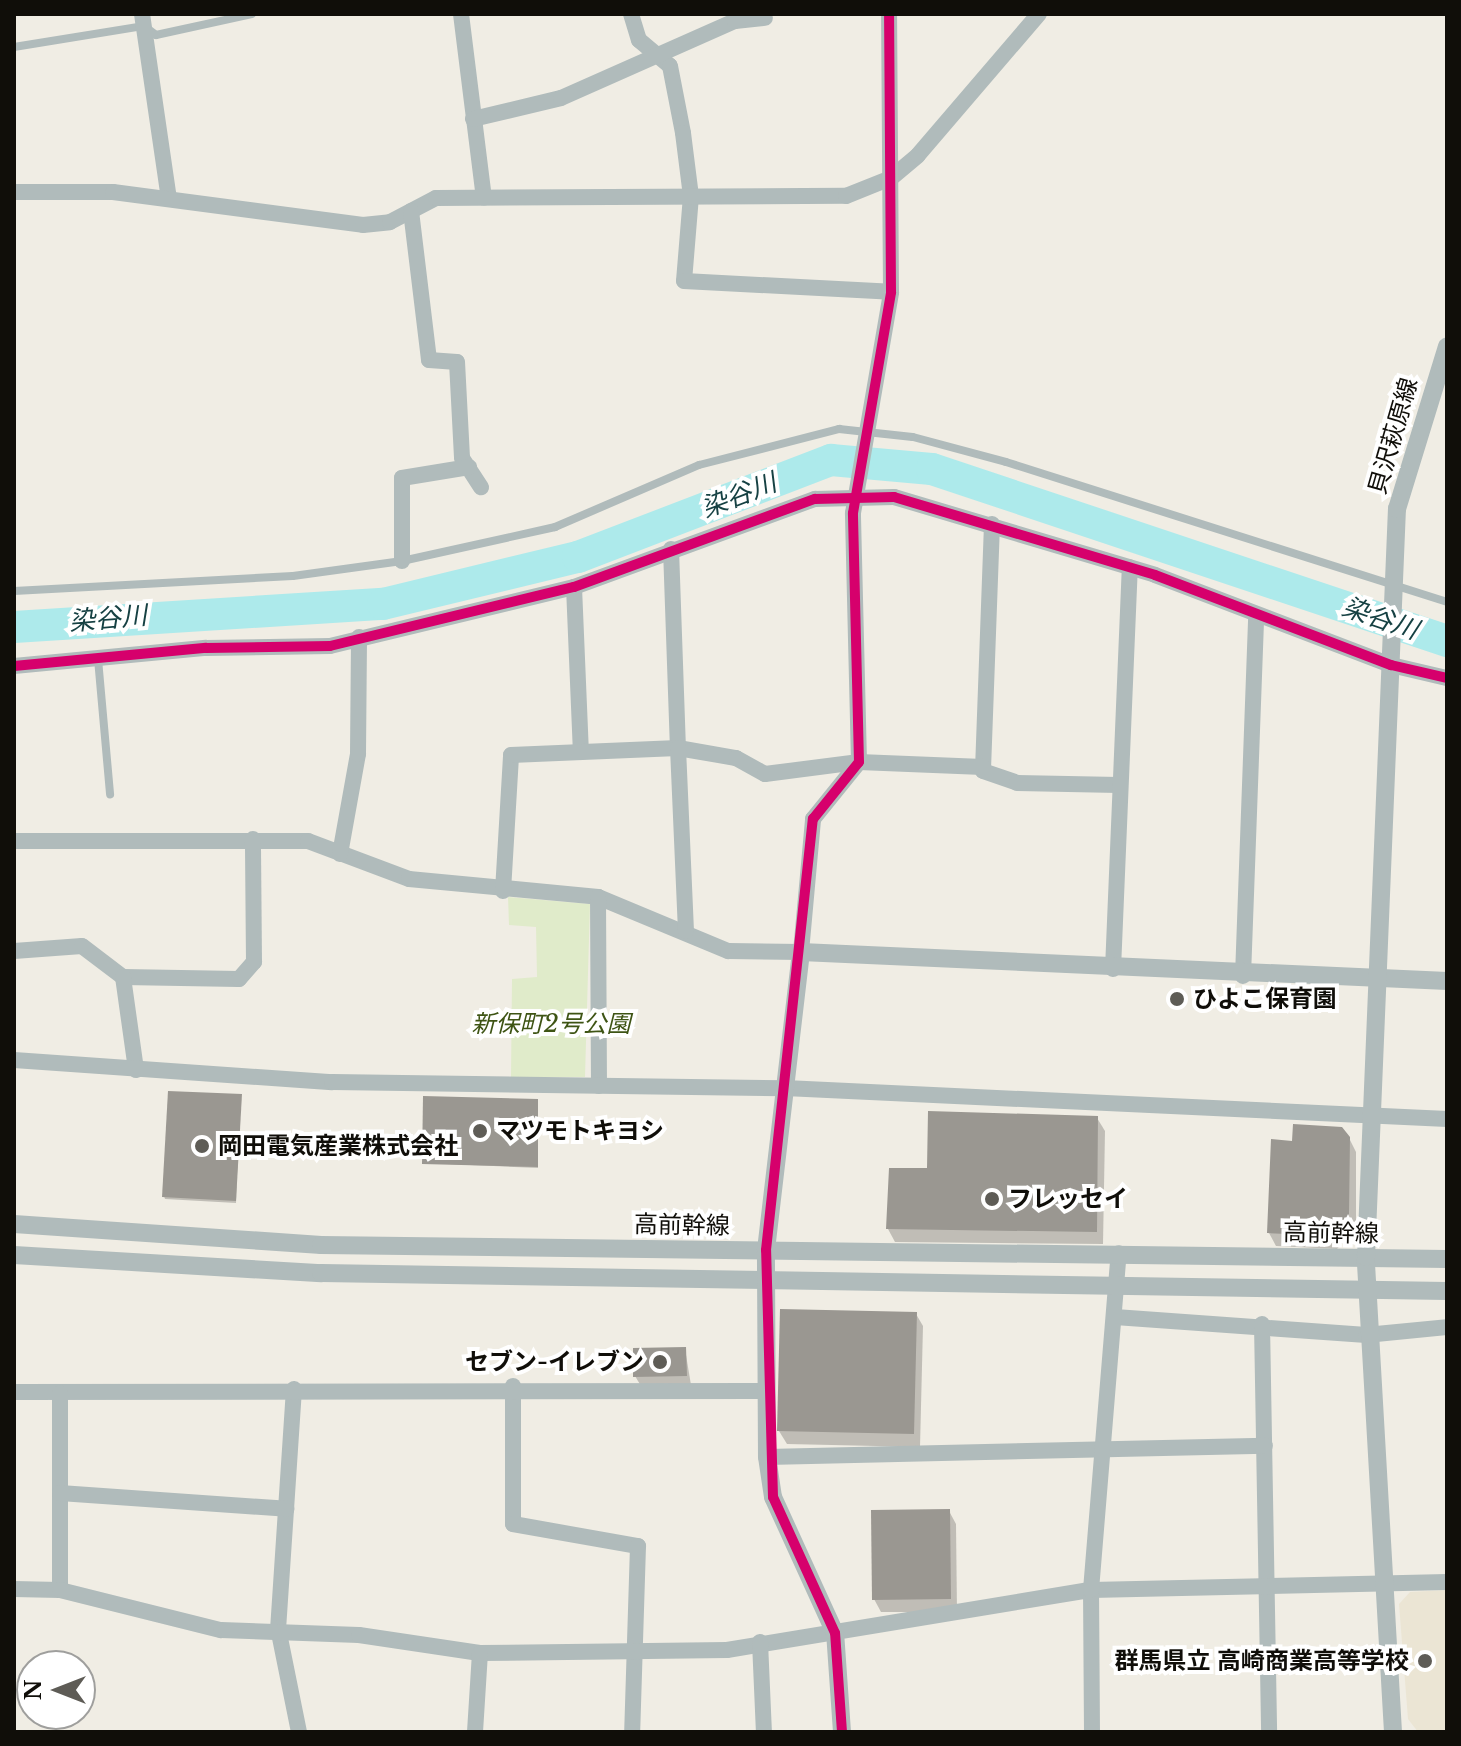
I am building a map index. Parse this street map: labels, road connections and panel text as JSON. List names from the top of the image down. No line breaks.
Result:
{"streets":{"street":["貝沢萩原線","高前幹線"]},"crossings":[["貝沢萩原線","高前幹線"]],"water":["染谷川"],"parks":["新保町2号公園"],"places":["ひよこ保育園","マツモトキヨシ","岡田電気産業株式会社","フレッセイ","セブン-イレブン","群馬県立 高崎商業高等学校"],"north":"left"}
